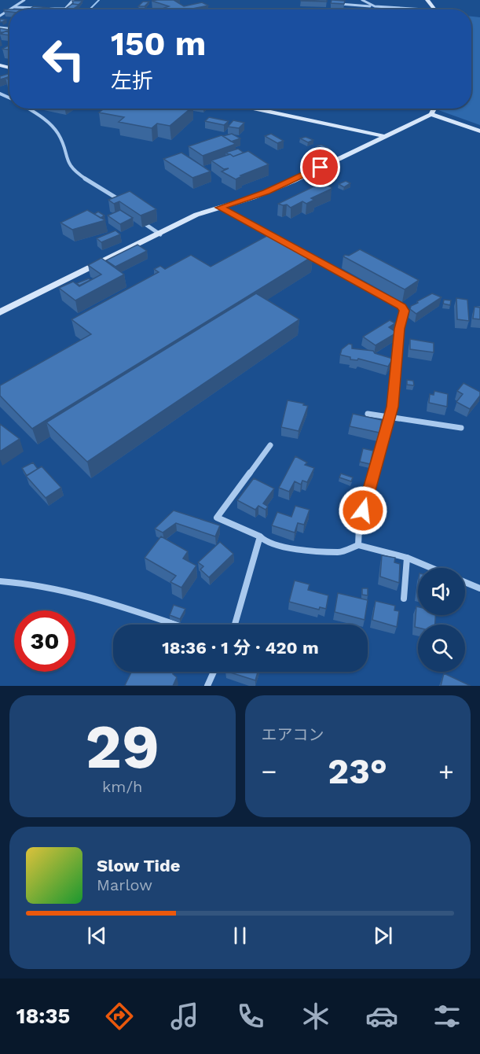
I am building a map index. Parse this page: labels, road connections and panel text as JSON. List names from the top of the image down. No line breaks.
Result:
{"page":{"turn":["150 m","左折"],"limit":"30","trip":"18:36 · 1 分 · 420 m","tile":[["29","km/h"],"エアコン"],"heat":["−","23°","+"],"song":["Slow Tide","Marlow"],"tabs":"18:35"}}
